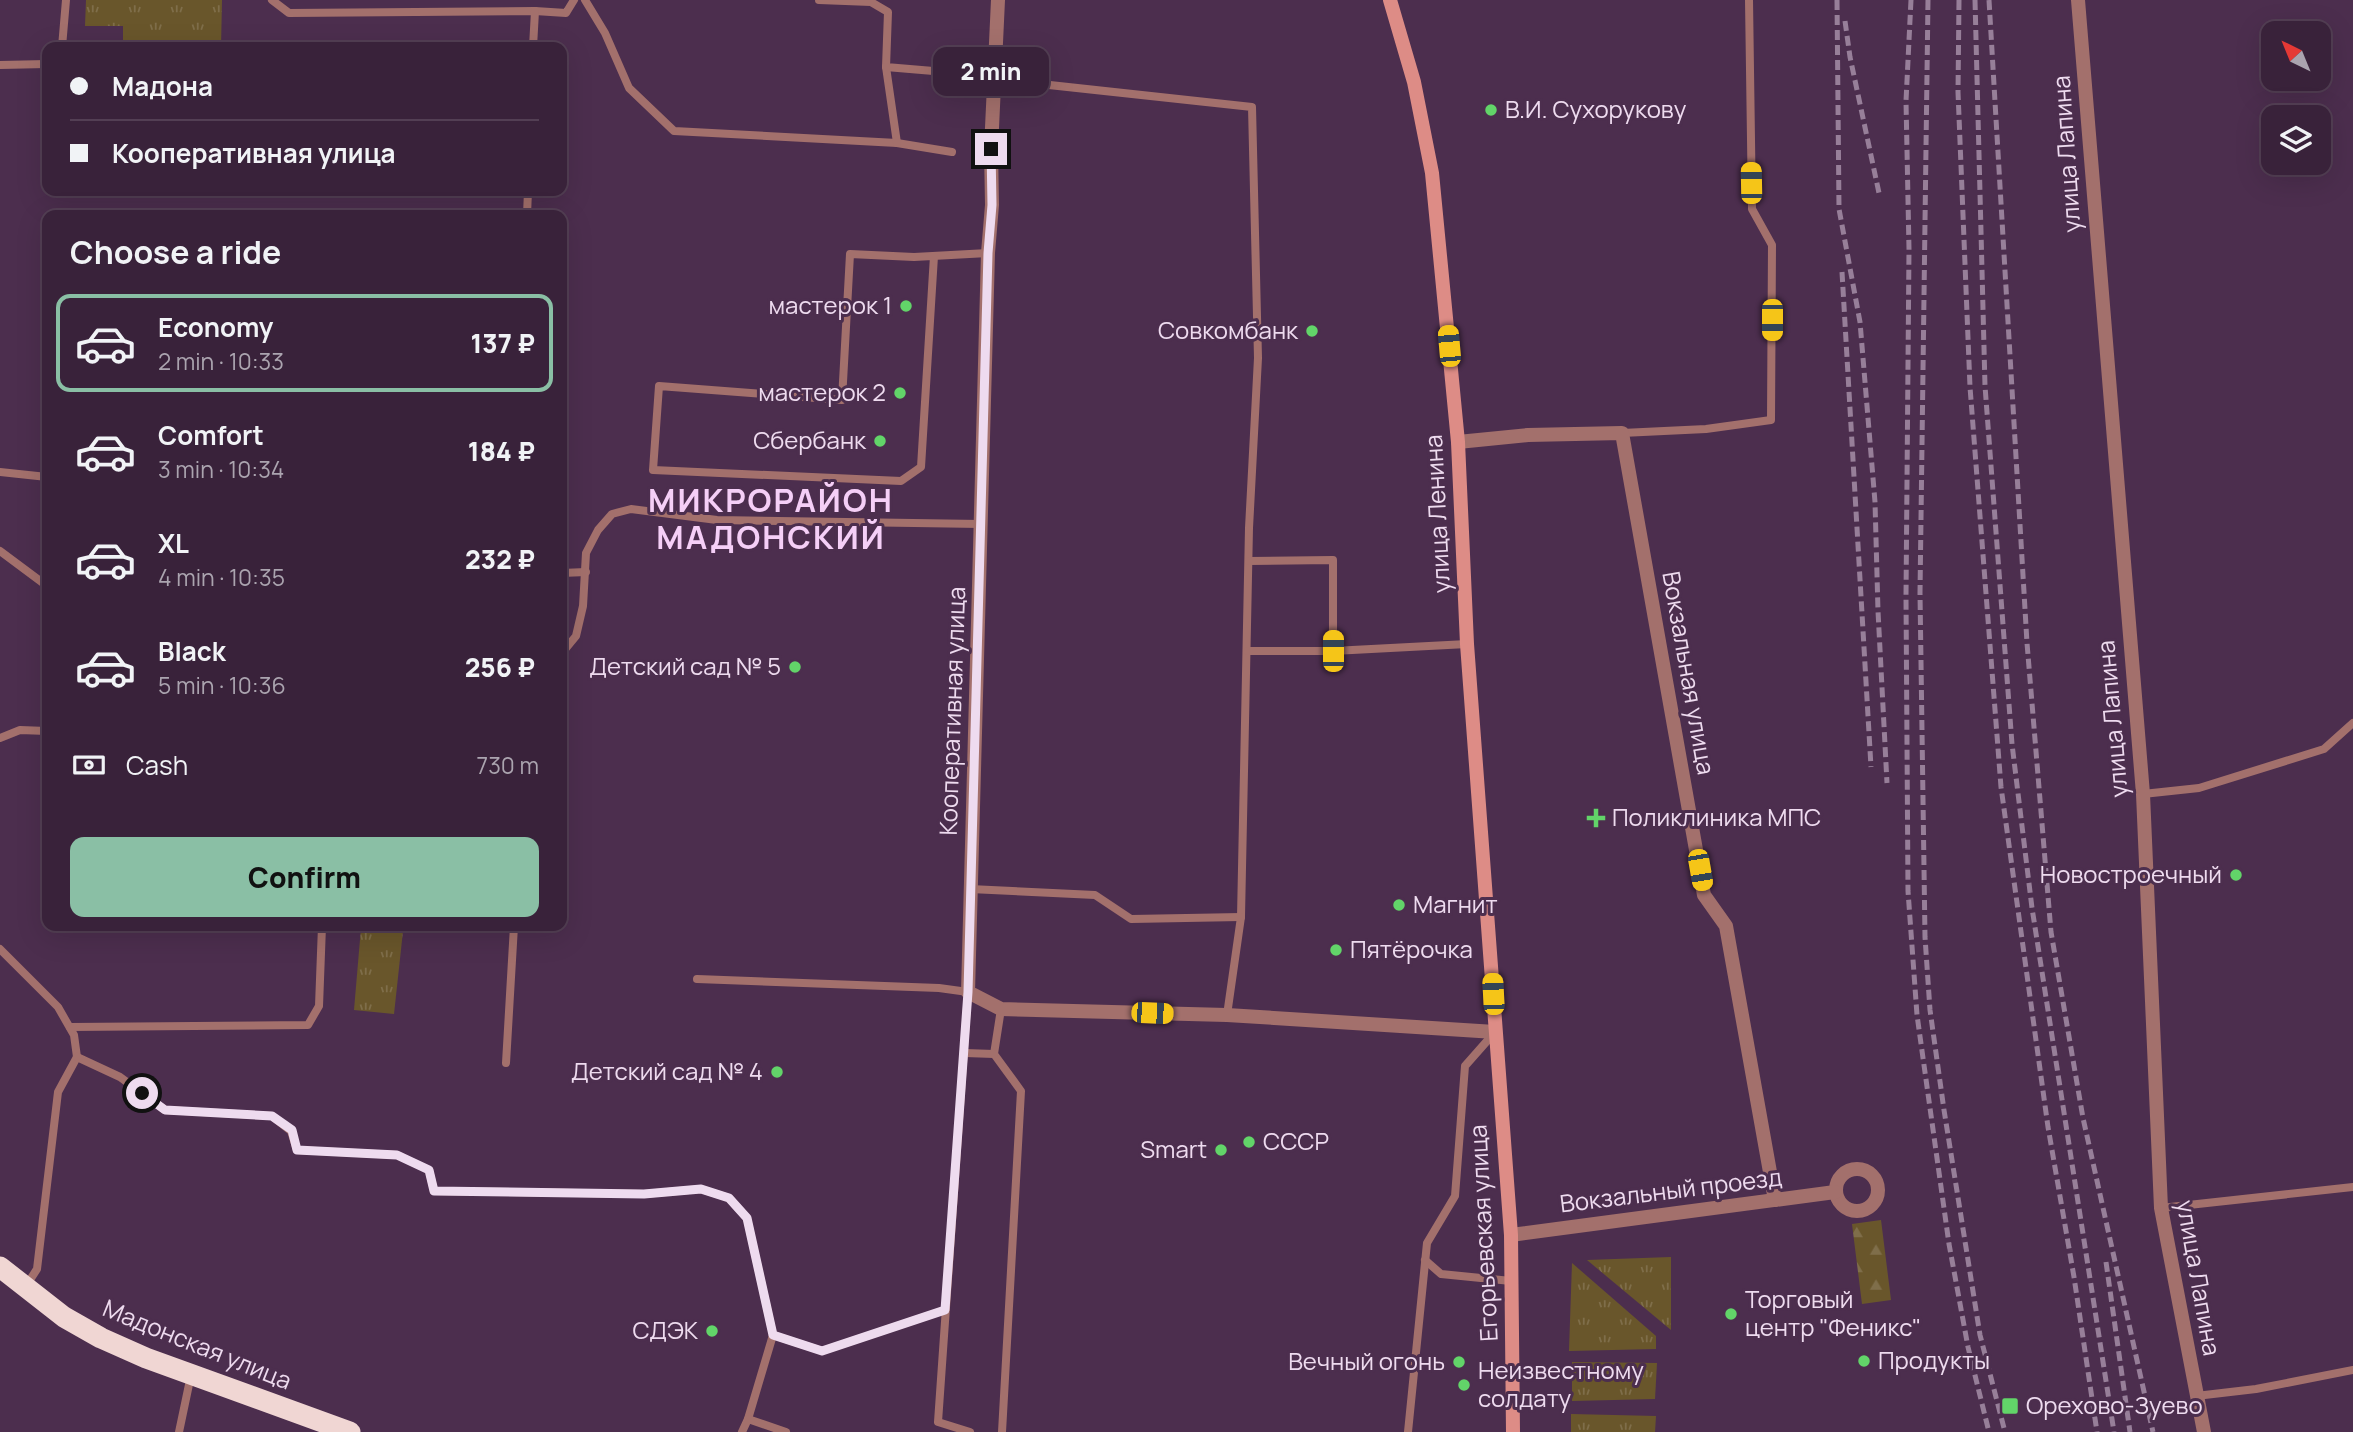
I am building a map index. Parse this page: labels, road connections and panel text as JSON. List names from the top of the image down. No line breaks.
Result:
{"streets":{"highway":["Мадонская улица"],"main road":["улица Ленина","Егорьевская улица"],"street":["улица Лапина","Вокзальная улица","Кооперативная улица","Вокзальный проезд"]},"crossings":[["улица Ленина","Егорьевская улица"],["Вокзальная улица","Вокзальный проезд"],["Вокзальный проезд","Егорьевская улица"]],"districts":["МИКРОРАЙОН МАДОНСКИЙ"],"places":{"other":["В.И. Сухорукову","мастерок 1","Совкомбанк","мастерок 2","Сбербанк","Детский сад № 5","Новостроечный","Магнит","Пятёрочка","Детский сад № 4","СССР","Smart","Торговый центр \"Феникс\"","СДЭК","Продукты","Вечный огонь","Неизвестному солдату"],"health":["Поликлиника МПС"],"transit":["Орехово-Зуево"]},"north":"top left","page":{"banner":["Мадона","Кооперативная улица"],"bubble":"2 min","heading":"Choose a ride","list":[{"name":"Economy","note":"2 min · 10:33","value":"137 ₽"},{"name":"Comfort","note":"3 min · 10:34","value":"184 ₽"},{"name":"XL","note":"4 min · 10:35","value":"232 ₽"},{"name":"Black","note":"5 min · 10:36","value":"256 ₽"}],"pay":["Cash","730 m"],"buttons":"Confirm"}}
